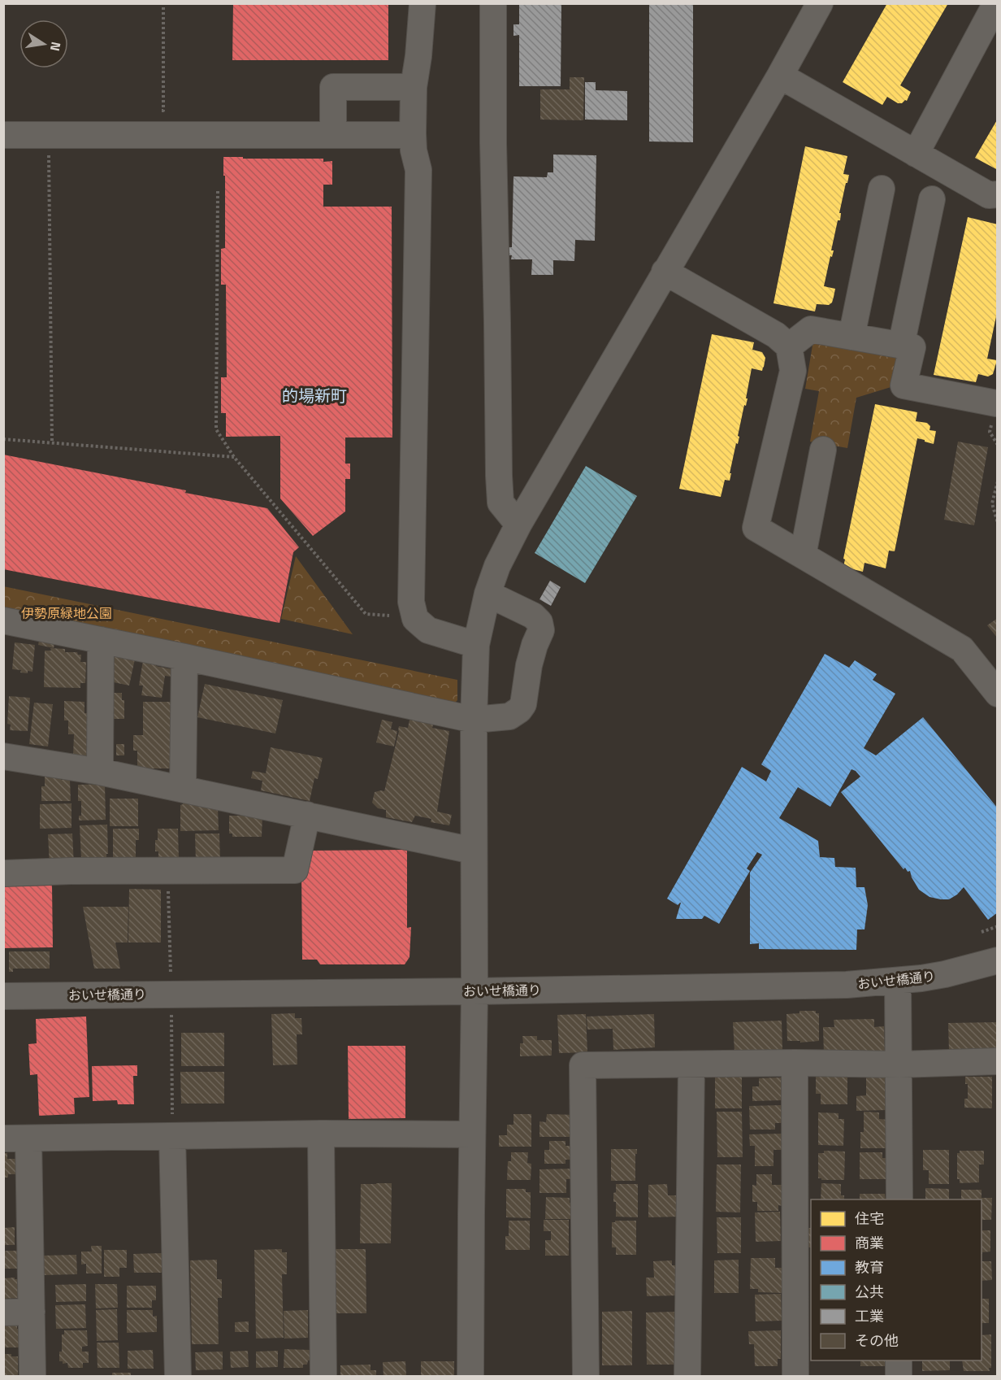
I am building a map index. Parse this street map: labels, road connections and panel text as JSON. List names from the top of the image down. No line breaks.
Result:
{"streets":{"street":["おいせ橋通り"]},"districts":["的場新町"],"parks":["伊勢原緑地公園"],"legend":["住宅","商業","教育","公共","工業","その他"],"north":"right"}
